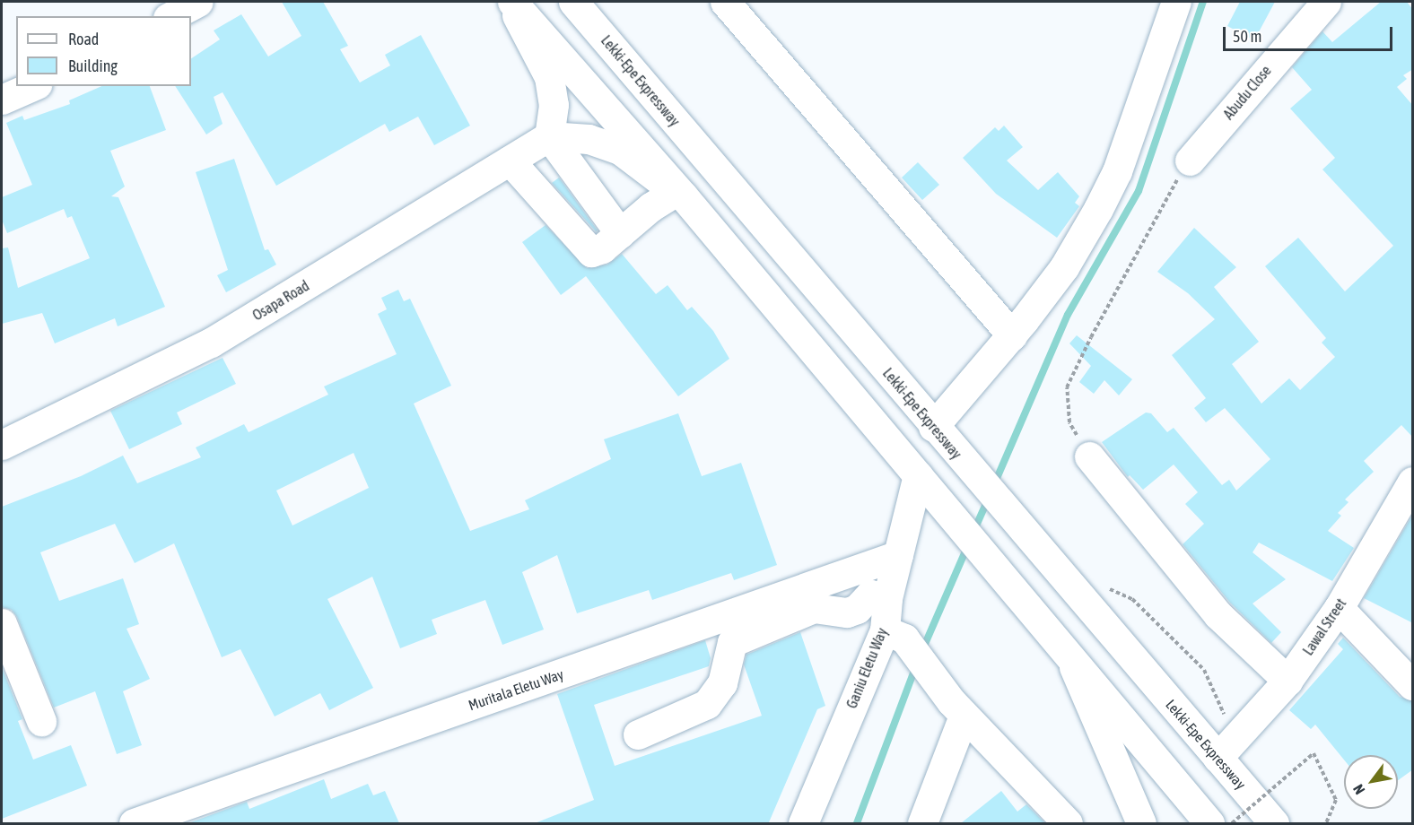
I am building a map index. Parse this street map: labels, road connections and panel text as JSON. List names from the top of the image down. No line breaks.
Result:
{"streets":{"main road":["Lekki-Epe Expressway","Abudu Close","Osapa Road","Lawal Street","Ganiu Eletu Way","Muritala Eletu Way"]},"crossings":[["Lekki-Epe Expressway","Lawal Street"],["Ganiu Eletu Way","Muritala Eletu Way"]],"legend":["Road","Building"],"scale_bar":"50 m","north":"bottom left"}
